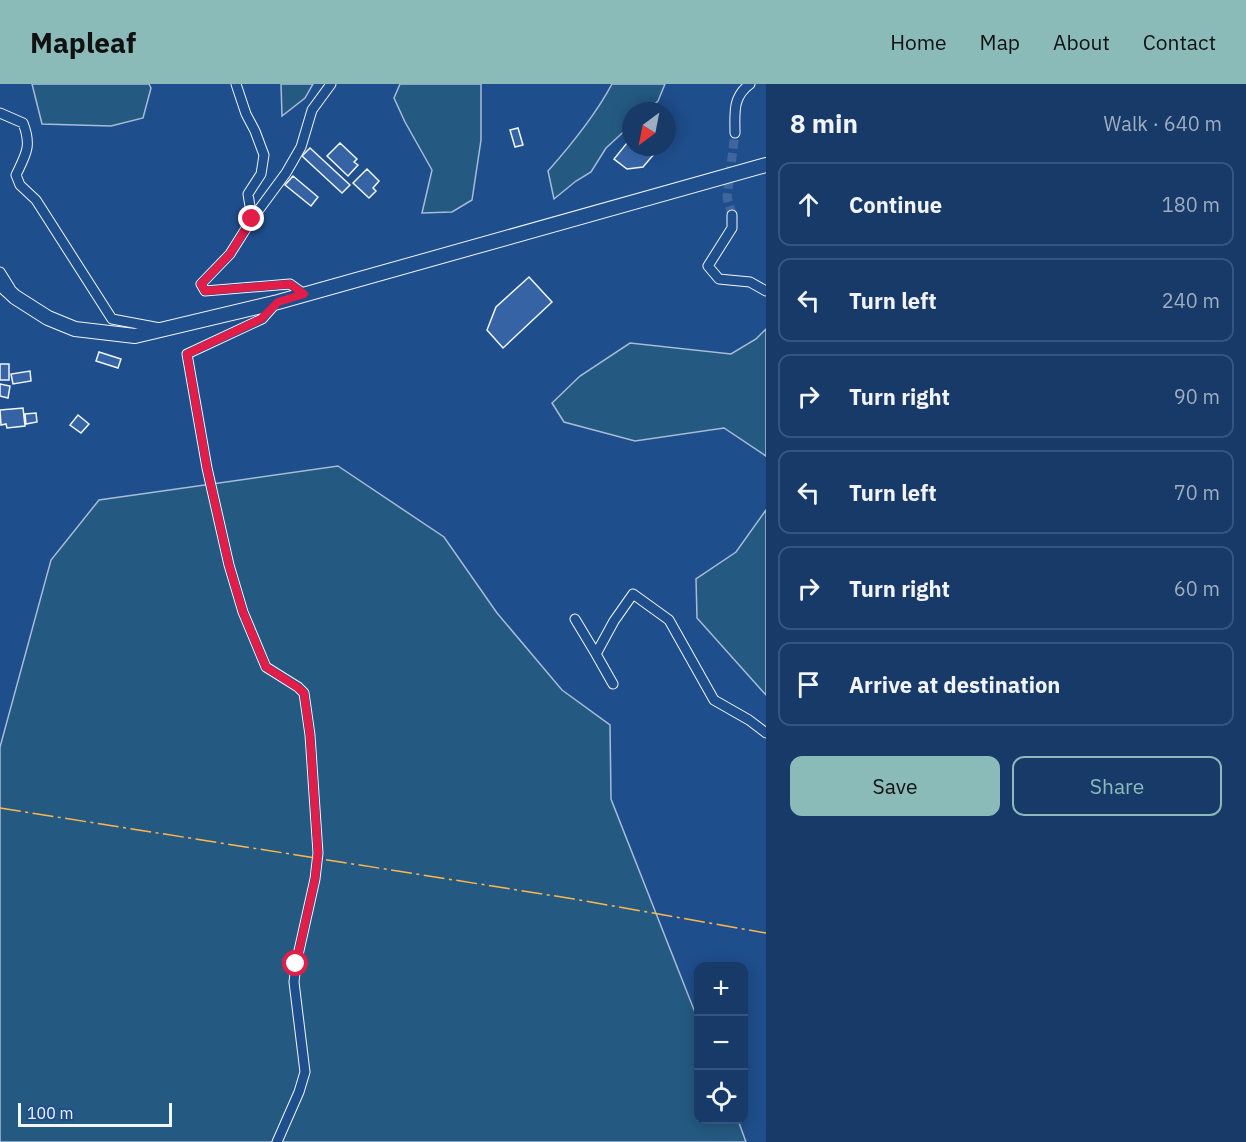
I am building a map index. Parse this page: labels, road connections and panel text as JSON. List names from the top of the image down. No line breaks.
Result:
{"scale_bar":"100 m","north":"bottom left","page":{"header":"Mapleaf","nav":["Home","Map","About","Contact"],"heading":["8 min","Walk · 640 m"],"list":[["Continue","180 m"],["Turn left","240 m"],["Turn right","90 m"],["Turn left","70 m"],["Turn right","60 m"],"Arrive at destination"],"buttons":["Save","Share"],"map_buttons":["+","−"],"scale":"100 m"}}
